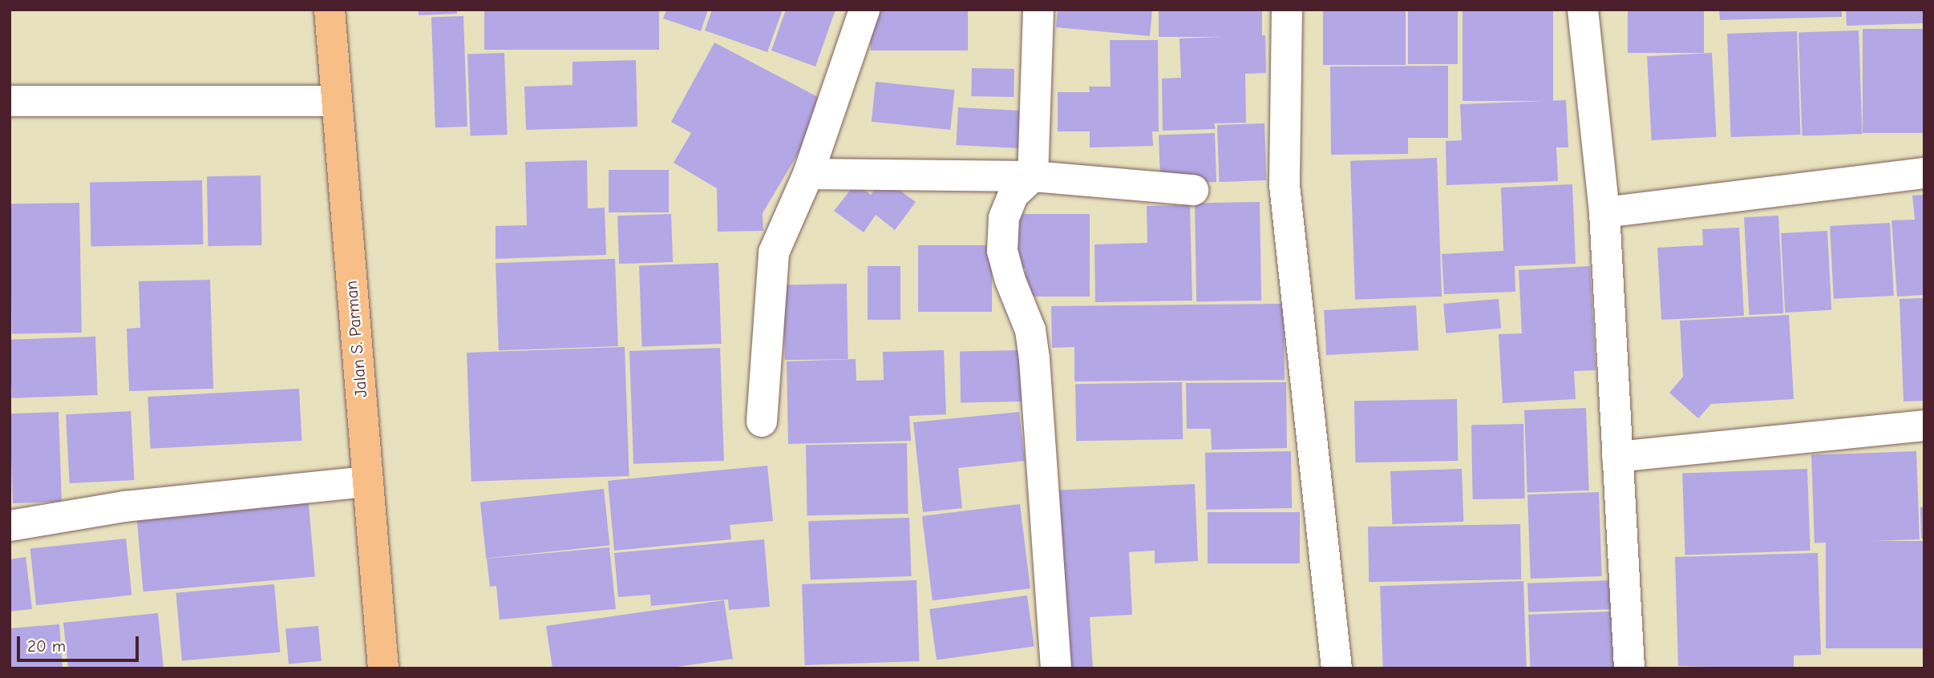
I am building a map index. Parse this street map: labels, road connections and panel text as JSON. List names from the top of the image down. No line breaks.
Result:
{"streets":{"main road":["Jalan S. Parman"]},"scale_bar":"20 m"}
